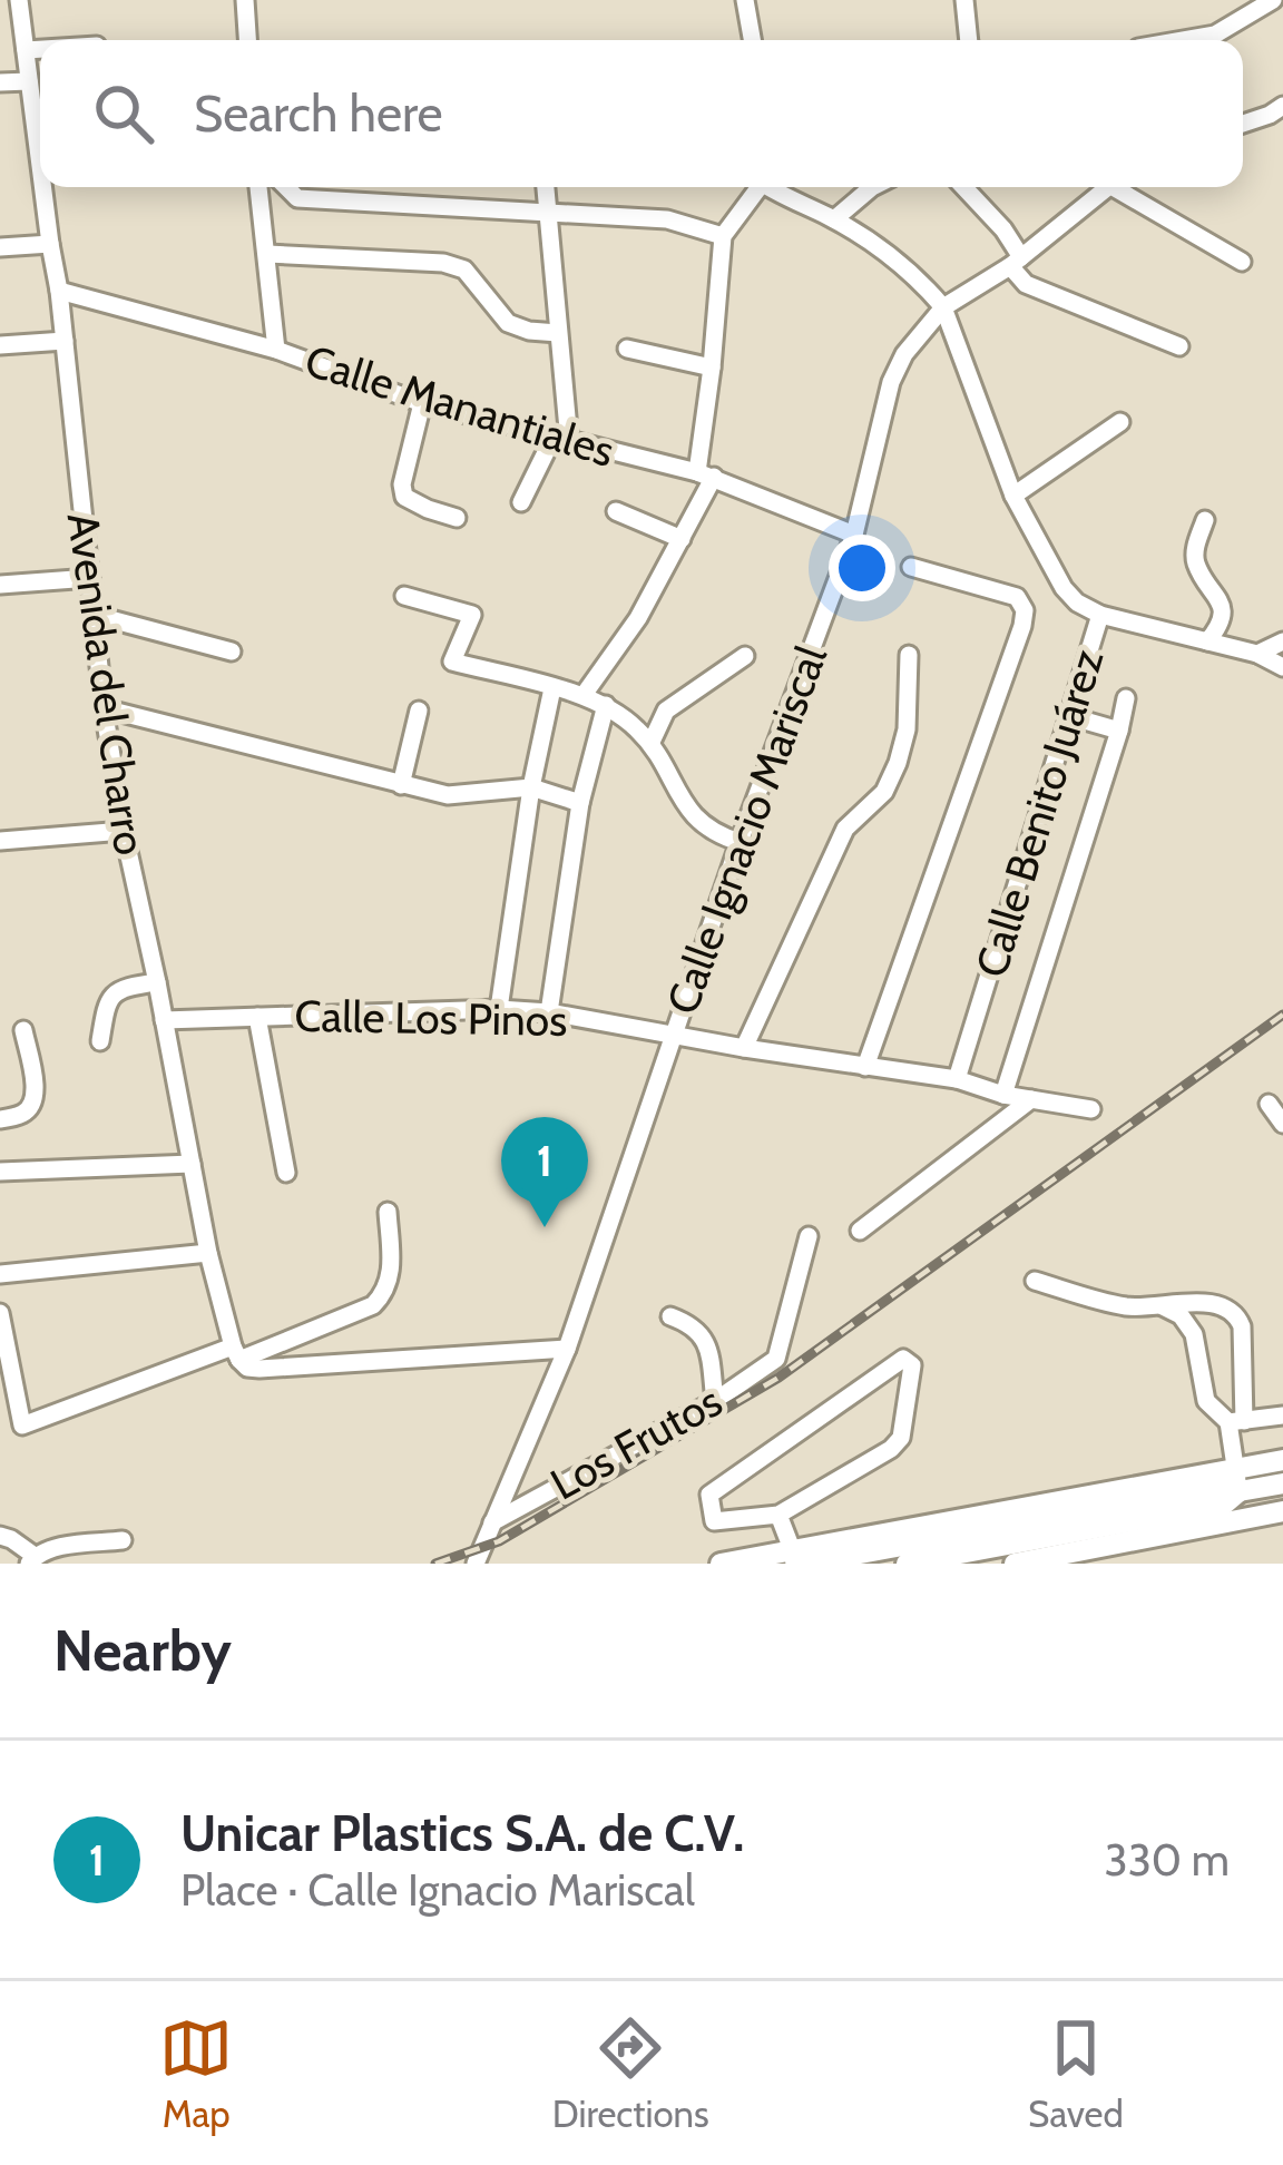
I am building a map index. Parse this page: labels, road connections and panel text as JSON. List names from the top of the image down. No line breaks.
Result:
{"streets":{"street":["Calle Manantiales","Avenida del Charro","Calle Benito Juárez","Calle Ignacio Mariscal","Calle Los Pinos","Los Frutos"]},"crossings":[["Calle Manantiales","Avenida del Charro"],["Calle Manantiales","Calle Ignacio Mariscal"],["Avenida del Charro","Calle Los Pinos"],["Calle Benito Juárez","Calle Ignacio Mariscal"],["Calle Benito Juárez","Calle Los Pinos"],["Calle Ignacio Mariscal","Calle Los Pinos"],["Calle Ignacio Mariscal","Los Frutos"]],"page":{"search":"Search here","pins":"1","heading":"Nearby","list":[{"mark":"1","name":"Unicar Plastics S.A. de C.V.","note":"Place · Calle Ignacio Mariscal","value":"330 m"}],"nav":["Map","Directions","Saved"]}}
